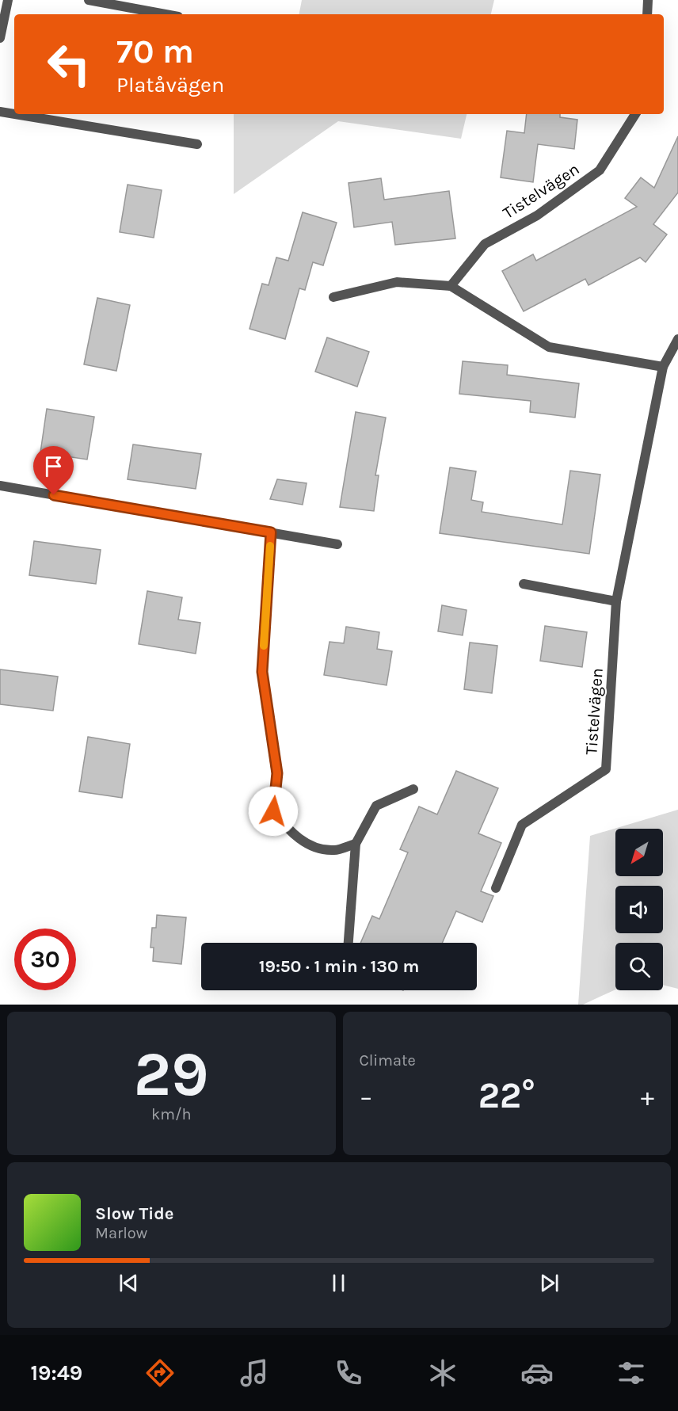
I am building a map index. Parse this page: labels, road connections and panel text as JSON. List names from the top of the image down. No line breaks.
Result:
{"streets":{"street":["Tistelvägen"]},"north":"bottom left","page":{"turn":["70 m","Platåvägen"],"limit":"30","trip":"19:50 · 1 min · 130 m","tile":[["29","km/h"],"Climate"],"heat":["−","22°","+"],"song":["Slow Tide","Marlow"],"tabs":"19:49"}}
